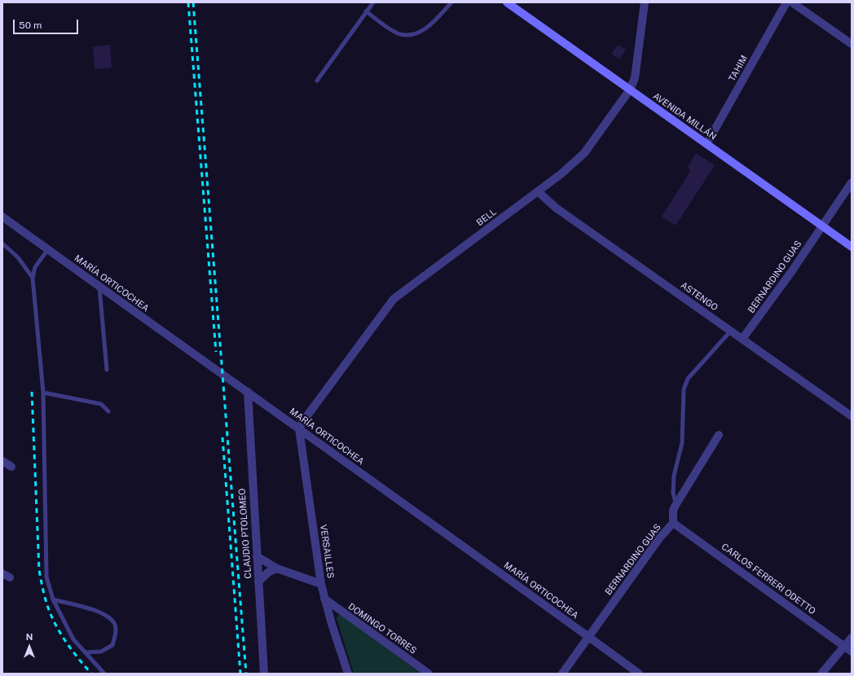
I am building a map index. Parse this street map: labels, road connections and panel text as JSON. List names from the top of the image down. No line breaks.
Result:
{"streets":{"main road":["AVENIDA MILLÁN"],"street":["TAHIM","BELL","BERNARDINO GUAS","MARÍA ORTICOCHEA","ASTENGO","CLAUDIO PTOLOMEO","VERSAILLES","CARLOS FERRERI ODETTO","DOMINGO TORRES"]},"crossings":[["TAHIM","AVENIDA MILLÁN"],["AVENIDA MILLÁN","BELL"],["AVENIDA MILLÁN","BERNARDINO GUAS"],["BELL","MARÍA ORTICOCHEA"],["BELL","ASTENGO"],["BELL","VERSAILLES"],["BERNARDINO GUAS","MARÍA ORTICOCHEA"],["BERNARDINO GUAS","ASTENGO"],["BERNARDINO GUAS","CARLOS FERRERI ODETTO"],["MARÍA ORTICOCHEA","CLAUDIO PTOLOMEO"],["MARÍA ORTICOCHEA","VERSAILLES"],["VERSAILLES","DOMINGO TORRES"]],"scale_bar":"50 m","north":"top"}
